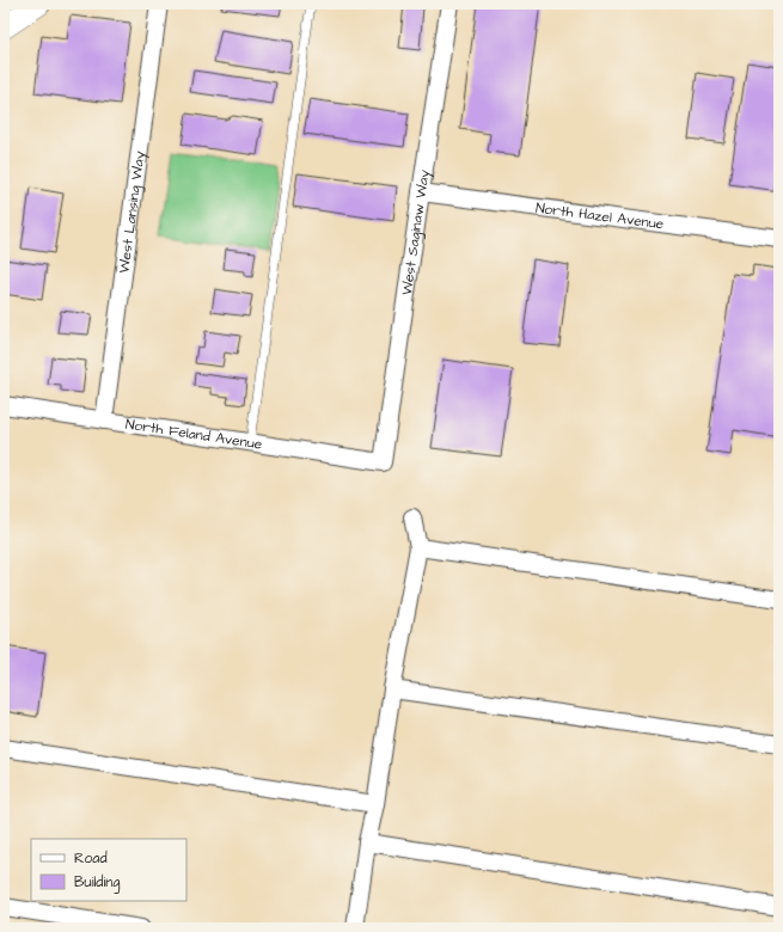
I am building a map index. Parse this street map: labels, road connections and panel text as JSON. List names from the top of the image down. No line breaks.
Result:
{"streets":{"street":["West Lansing Way","North Hazel Avenue","West Saginaw Way","North Feland Avenue"]},"crossings":[["West Lansing Way","North Feland Avenue"],["North Hazel Avenue","West Saginaw Way"],["West Saginaw Way","North Feland Avenue"]],"legend":["Road","Building"]}
